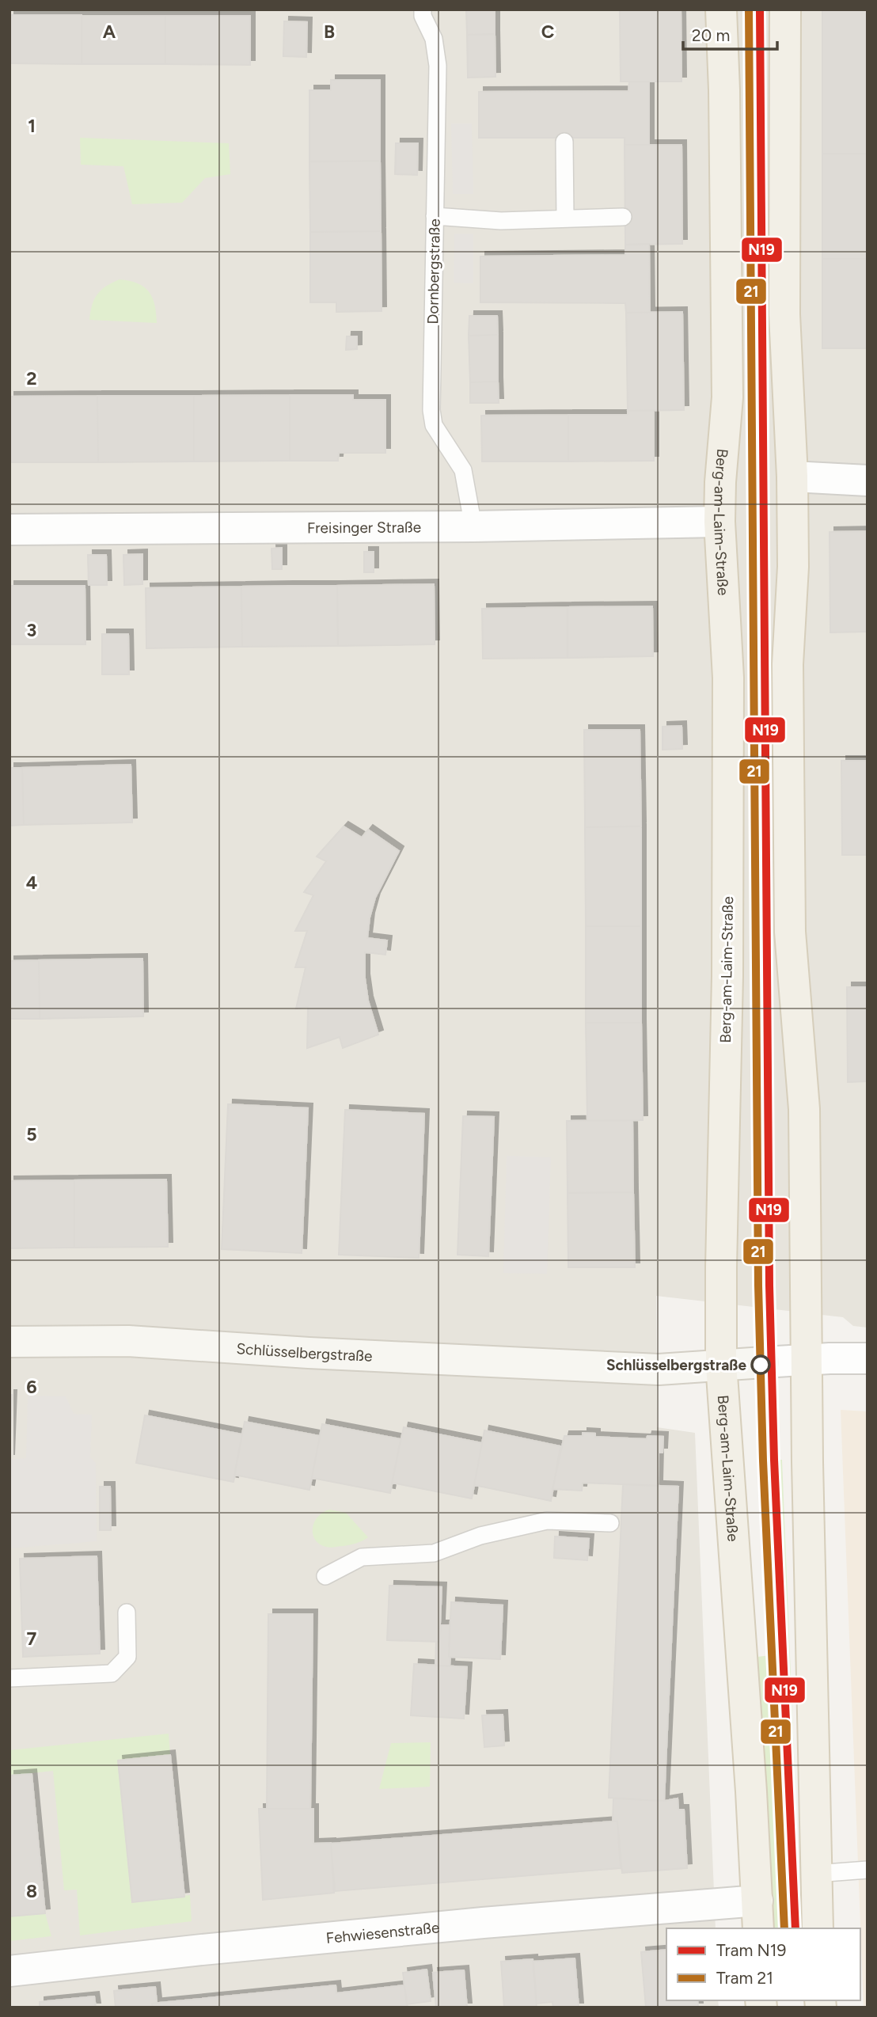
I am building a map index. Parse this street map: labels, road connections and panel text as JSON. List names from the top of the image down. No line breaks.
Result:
{"streets":{"main road":["Berg-am-Laim-Straße"],"street":["Freisinger Straße","Schlüsselbergstraße","Fehwiesenstraße"],"lane":["Dornbergstraße"]},"crossings":[["Dornbergstraße","Freisinger Straße"],["Berg-am-Laim-Straße","Freisinger Straße"],["Berg-am-Laim-Straße","Schlüsselbergstraße"],["Berg-am-Laim-Straße","Fehwiesenstraße"]],"places":["Schlüsselbergstraße"],"lines":["tram line N19","tram line 21"],"legend":["Tram N19","Tram 21"],"scale_bar":"20 m","grid":{"columns":["A","B","C"],"rows":["1","2","3","4","5","6","7","8"]}}
